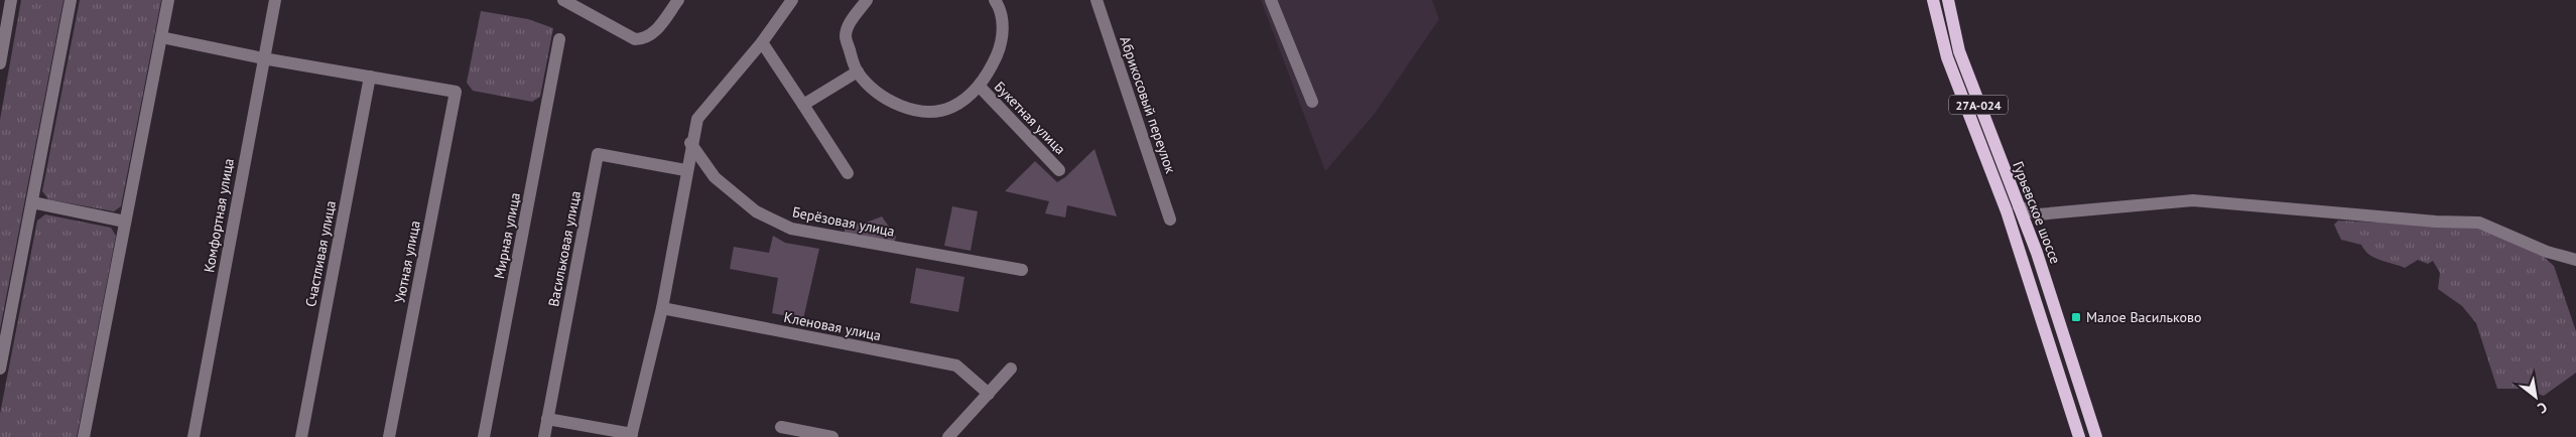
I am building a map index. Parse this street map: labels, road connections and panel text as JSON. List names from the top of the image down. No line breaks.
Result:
{"streets":{"main road":["27А-024","Гурьевское шоссе"],"street":["Абрикосовый переулок","Букетная улица","Комфортная улица","Берёзовая улица","Мирная улица","Васильковая улица","Счастливая улица","Уютная улица","Кленовая улица"]},"crossings":[["Счастливая улица","Уютная улица"]],"places":{"transit":["Малое Васильково"]},"north":"bottom right"}
